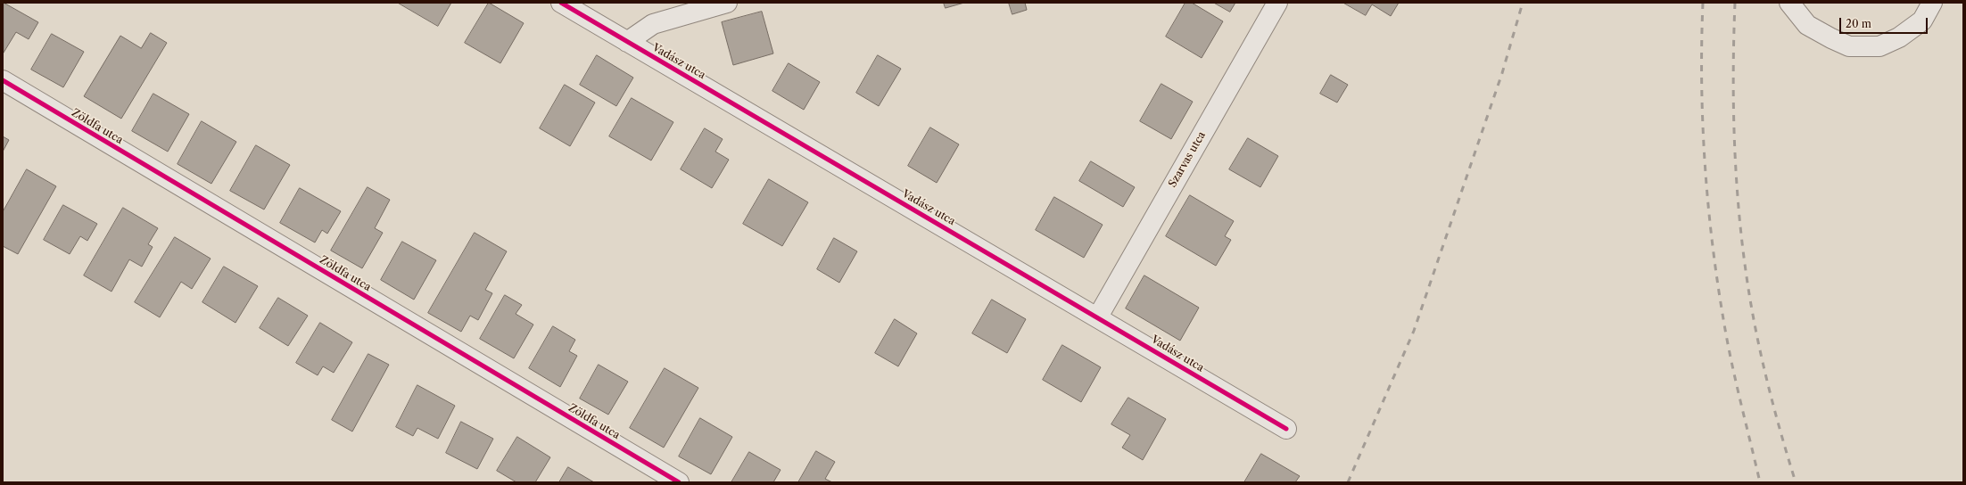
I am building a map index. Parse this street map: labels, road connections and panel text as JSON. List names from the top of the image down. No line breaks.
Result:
{"streets":{"street":["Vadász utca","Zöldfa utca","Szarvas utca"]},"crossings":[["Vadász utca","Szarvas utca"]],"scale_bar":"20 m"}
